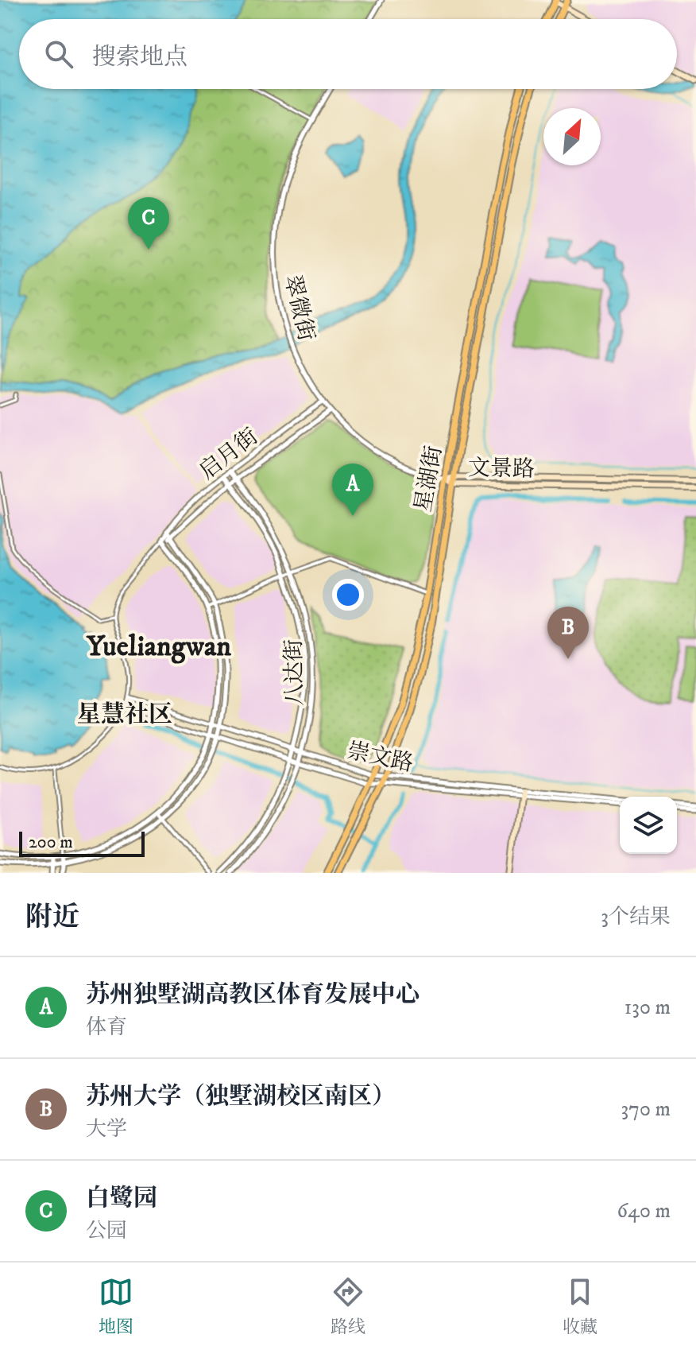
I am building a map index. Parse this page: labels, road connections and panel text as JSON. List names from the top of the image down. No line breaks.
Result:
{"streets":{"main road":["文景路","星湖街"],"street":["翠微街","启月街","八达街","崇文路"]},"crossings":[["翠微街","启月街"],["翠微街","文景路"],["翠微街","星湖街"],["启月街","八达街"],["文景路","星湖街"],["星湖街","崇文路"],["八达街","崇文路"]],"districts":["Yueliangwan","星慧社区"],"scale_bar":"200 m","north":"top right","page":{"search":"搜索地点","pins":["C","A","B"],"scale":"200 m","heading":["附近","3个结果"],"list":[{"mark":"A","name":"苏州独墅湖高教区体育发展中心","note":"体育","value":"130 m"},{"mark":"B","name":"苏州大学（独墅湖校区南区）","note":"大学","value":"370 m"},{"mark":"C","name":"白鹭园","note":"公园","value":"640 m"}],"nav":["地图","路线","收藏"]}}
